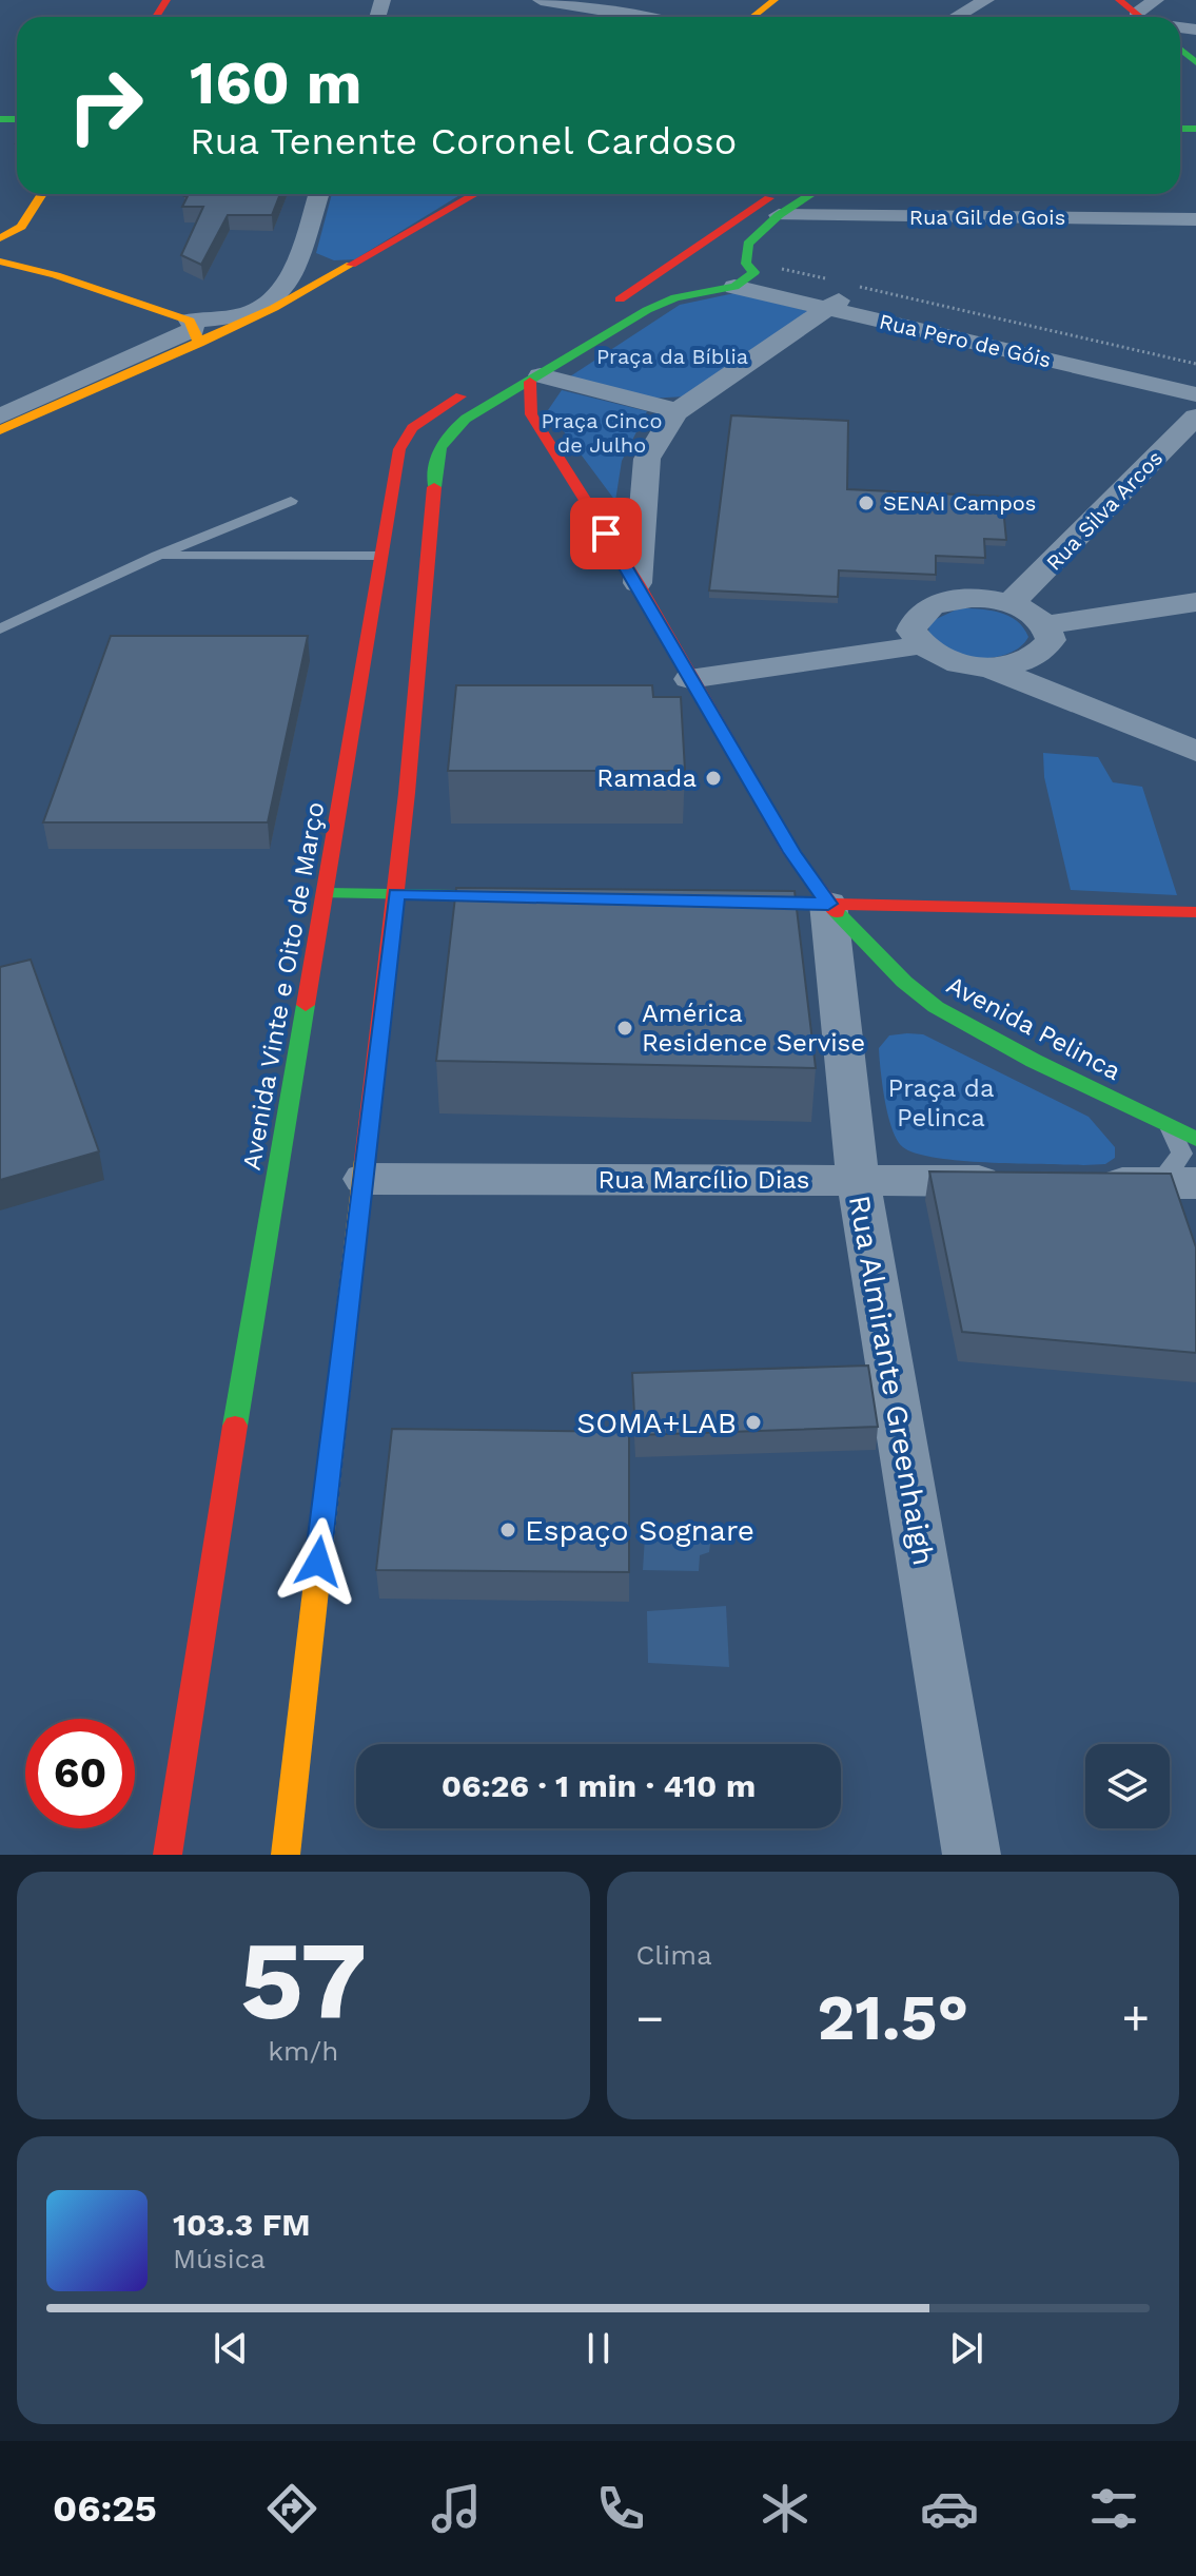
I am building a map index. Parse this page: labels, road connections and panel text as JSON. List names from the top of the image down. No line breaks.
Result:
{"streets":{"main road":["Avenida Vinte e Oito de Março","Avenida Pelinca"],"street":["Rua Gil de Gois","Rua Pero de Góis","Rua Silva Arcos","Rua Marcílio Dias","Rua Almirante Greenhaigh"]},"crossings":[["Avenida Pelinca","Rua Almirante Greenhaigh"],["Rua Marcílio Dias","Rua Almirante Greenhaigh"]],"parks":["Praça da Bíblia","Praça Cinco de Julho","Praça da Pelinca"],"places":["SENAI Campos","Ramada","América Residence Servise","SOMA+LAB","Espaço Sognare"],"page":{"turn":["160 m","Rua Tenente Coronel Cardoso"],"limit":"60","trip":"06:26 · 1 min · 410 m","tile":[["57","km/h"],"Clima"],"heat":["−","21.5°","+"],"song":["103.3 FM","Música"],"tabs":"06:25"}}
